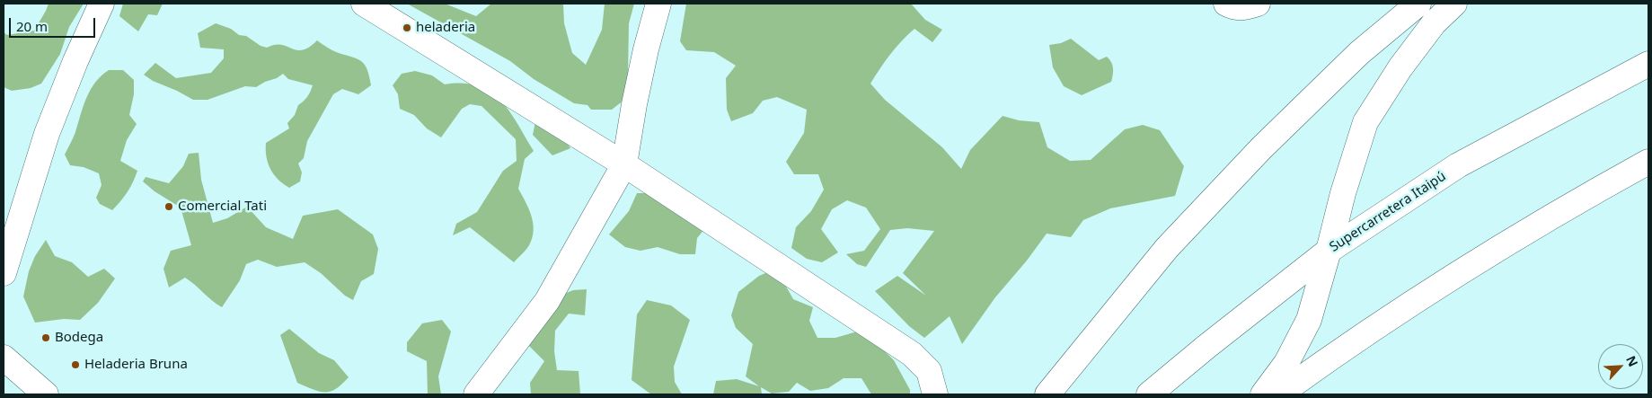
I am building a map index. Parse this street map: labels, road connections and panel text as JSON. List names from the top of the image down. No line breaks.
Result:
{"streets":{"main road":["Supercarretera Itaipú"]},"places":["heladeria","Comercial Tati","Bodega","Heladeria Bruna"],"scale_bar":"20 m","north":"top right"}
